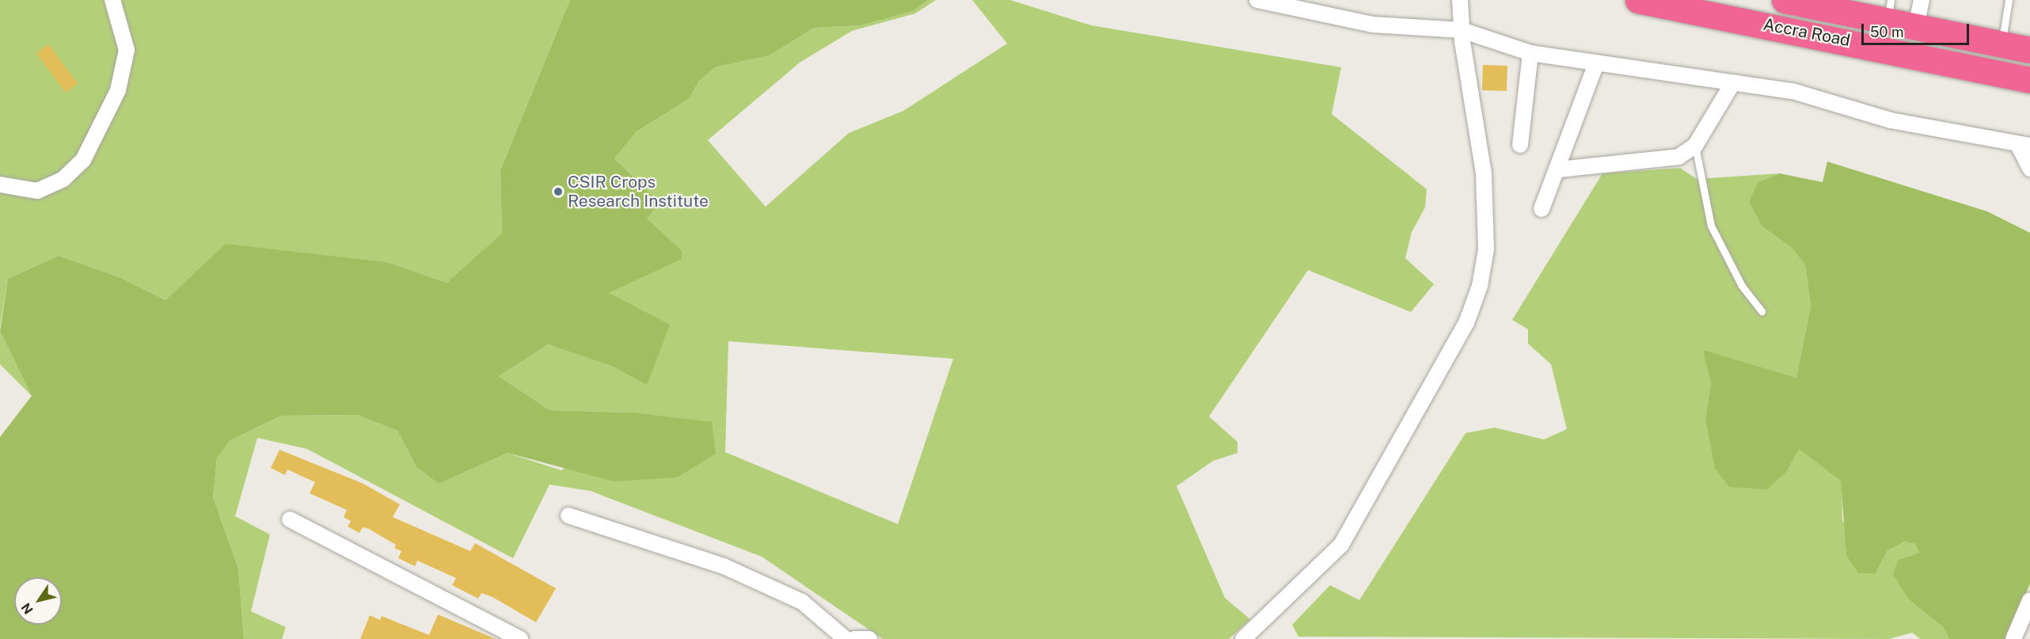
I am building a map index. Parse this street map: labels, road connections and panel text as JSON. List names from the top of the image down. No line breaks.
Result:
{"streets":{"highway":["Accra Road"]},"places":["CSIR Crops Research Institute"],"scale_bar":"50 m","north":"bottom left"}
